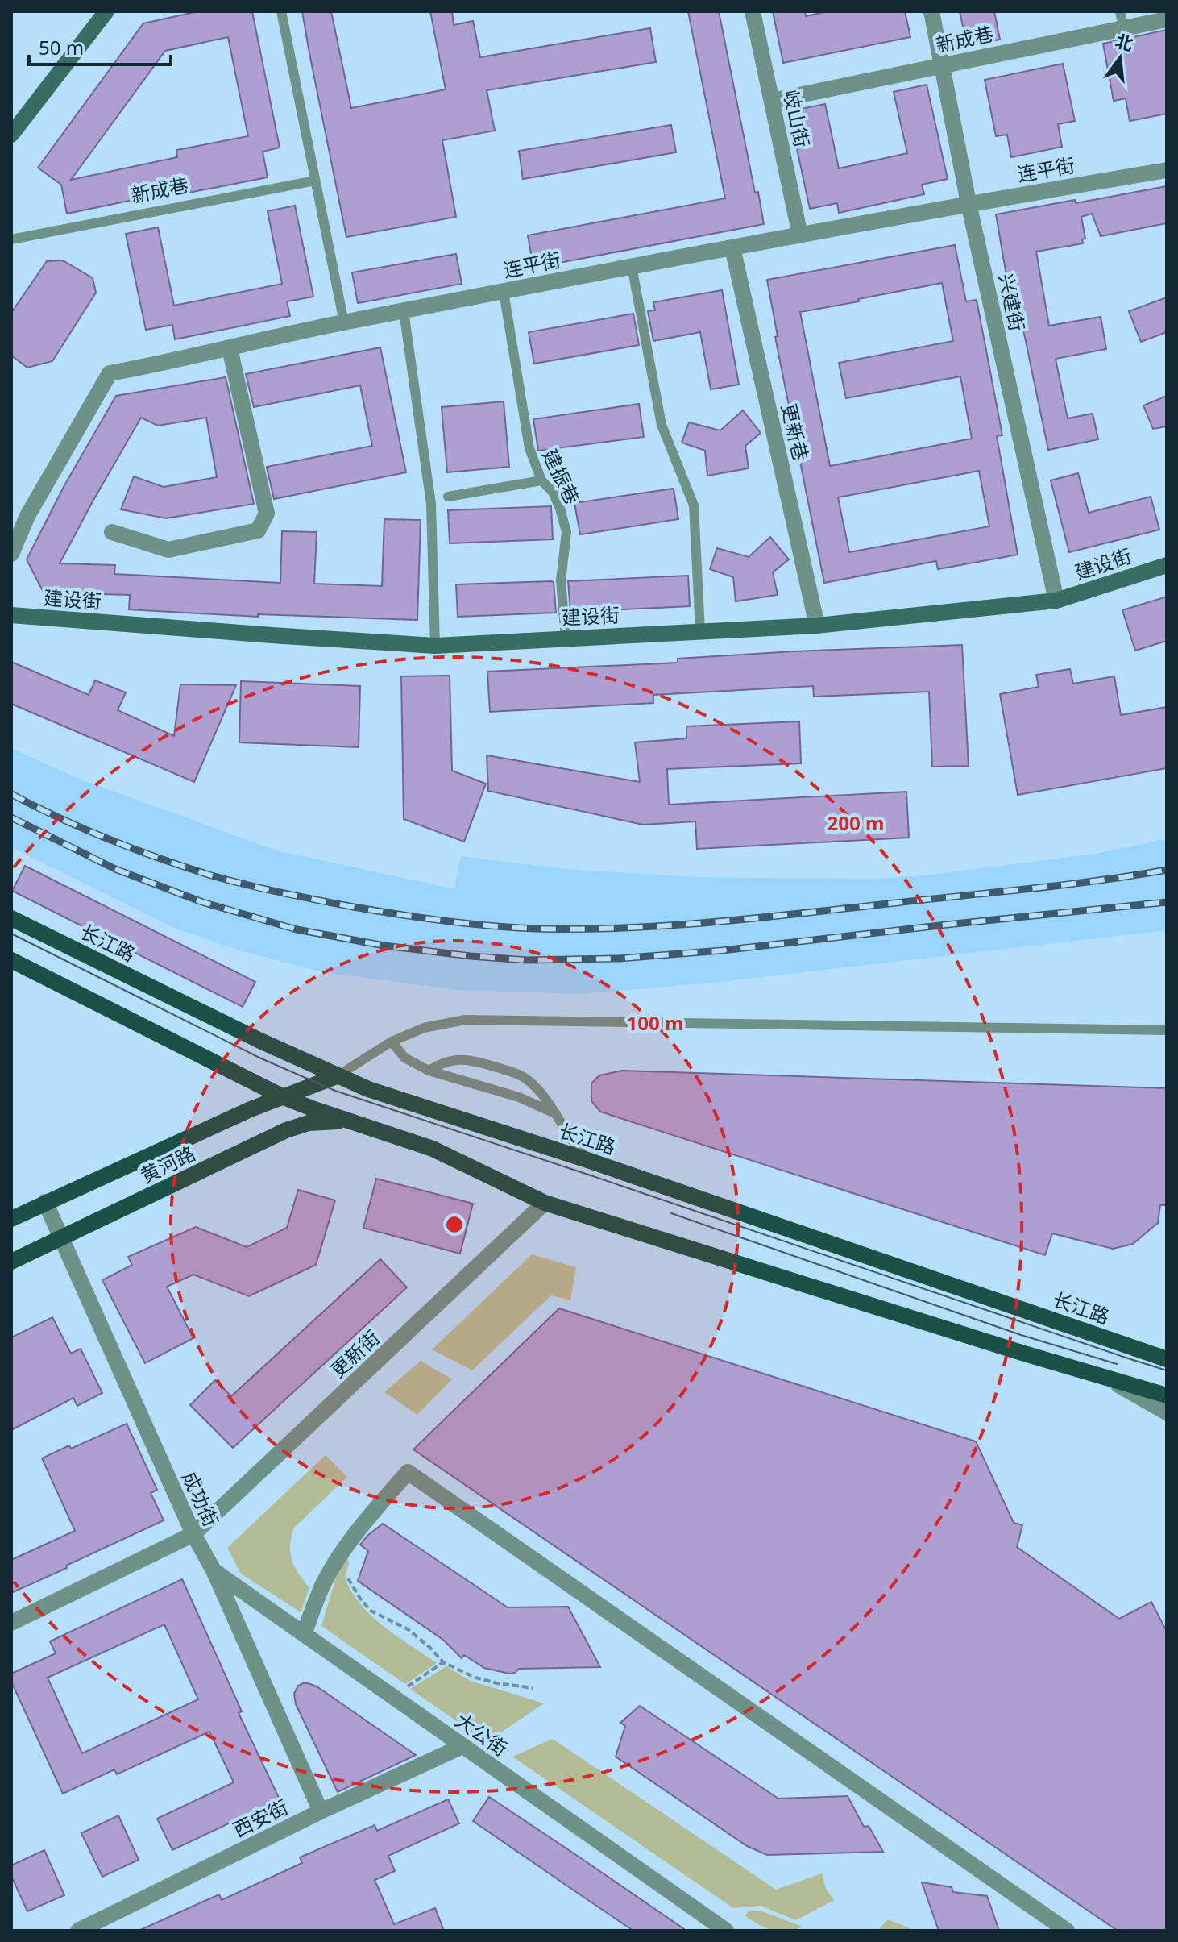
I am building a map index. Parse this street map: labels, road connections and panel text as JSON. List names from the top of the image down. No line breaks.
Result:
{"streets":{"main road":["建设街","长江路","黄河路"],"street":["新成巷","岐山街","连平街","兴建街","更新巷","更新街","成功街","大公街","西安街"],"lane":["建振巷"]},"crossings":[["新成巷","岐山街"],["新成巷","兴建街"],["岐山街","连平街"],["连平街","兴建街"],["连平街","更新巷"],["连平街","建振巷"],["兴建街","建设街"],["更新巷","建设街"],["建振巷","建设街"],["长江路","黄河路"],["黄河路","成功街"],["更新街","成功街"],["成功街","大公街"],["成功街","西安街"],["大公街","西安街"]],"scale_bar":"50 m","north":"top","rings":["200 m","100 m"]}
